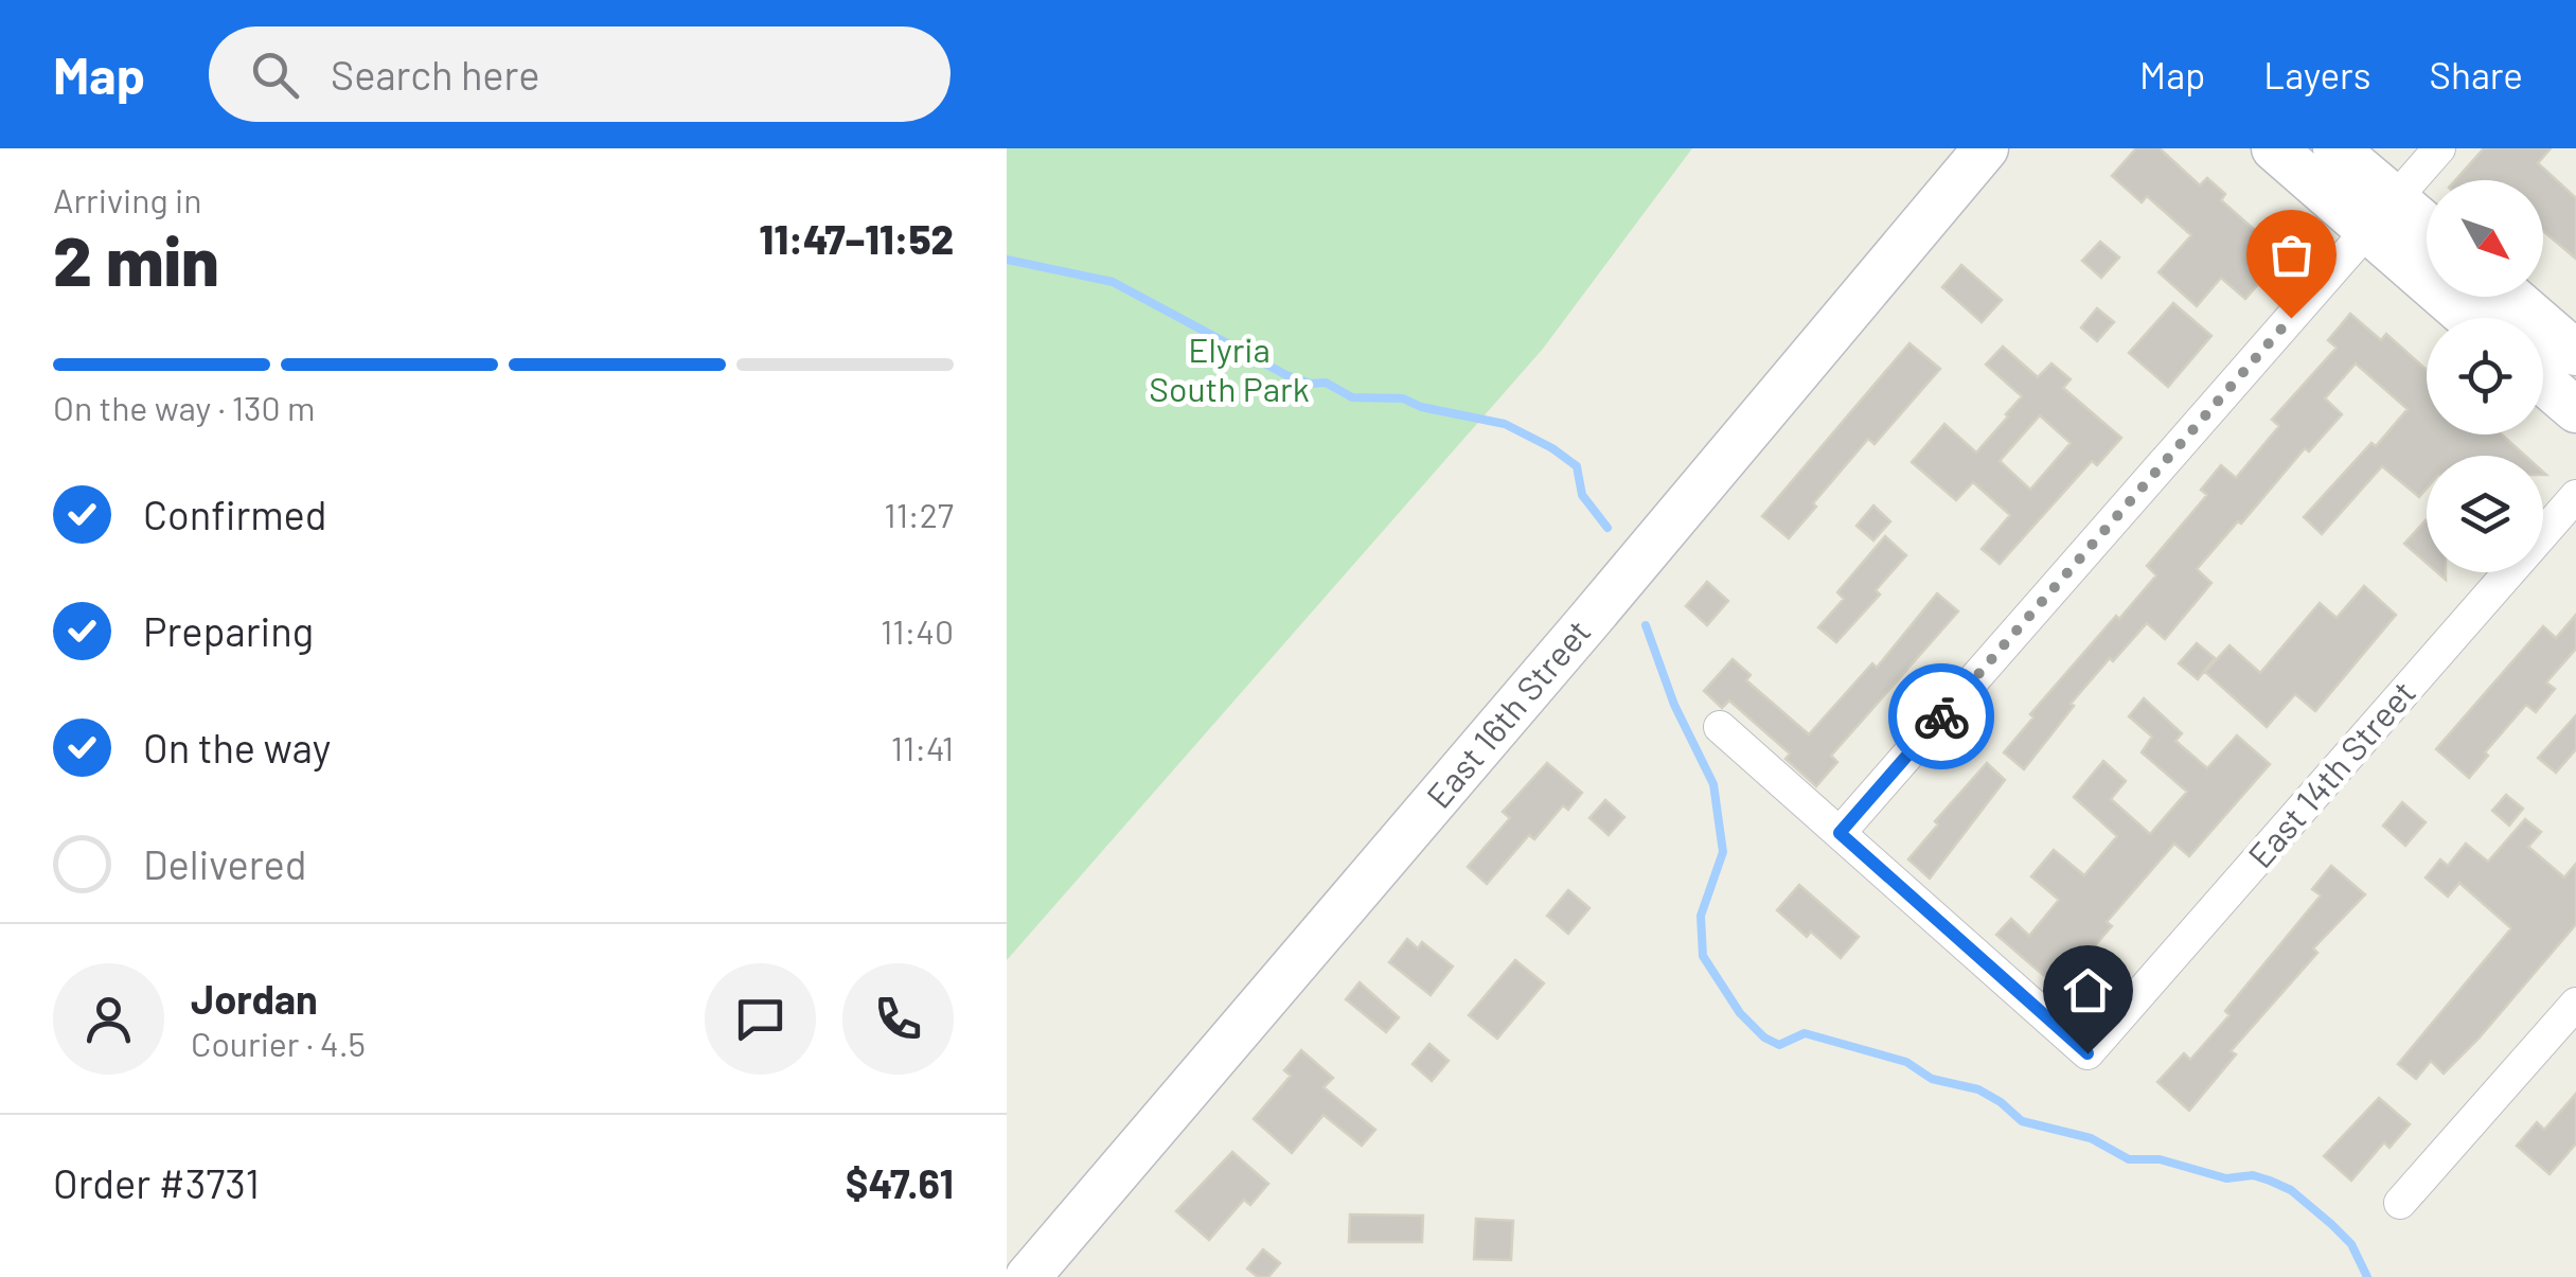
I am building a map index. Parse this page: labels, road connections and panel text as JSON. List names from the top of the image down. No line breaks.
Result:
{"streets":{"street":["East 16th Street","East 14th Street"]},"parks":["Elyria South Park"],"north":"bottom right","page":{"header":"Map","search":"Search here","nav":["Map","Layers","Share"],"heading":["2 min","Arriving in","11:47–11:52"],"panel":["Jordan","Courier · 4.5","Order #3731","$47.61"],"bar":"On the way · 130 m","list":[["Confirmed","11:27"],["Preparing","11:40"],["On the way","11:41"],"Delivered"]}}
